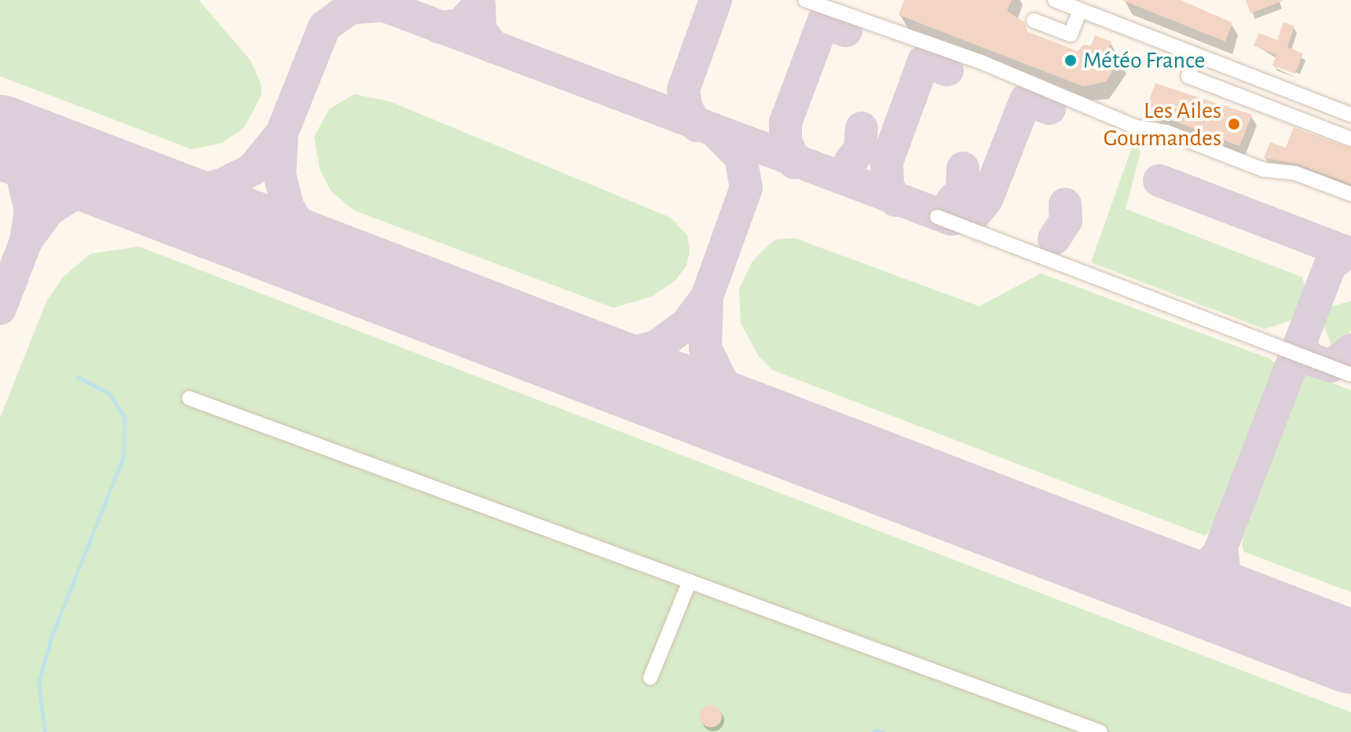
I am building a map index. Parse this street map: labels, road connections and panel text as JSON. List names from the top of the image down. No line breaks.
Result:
{"places":["Météo France","Les Ailes Gourmandes"]}
